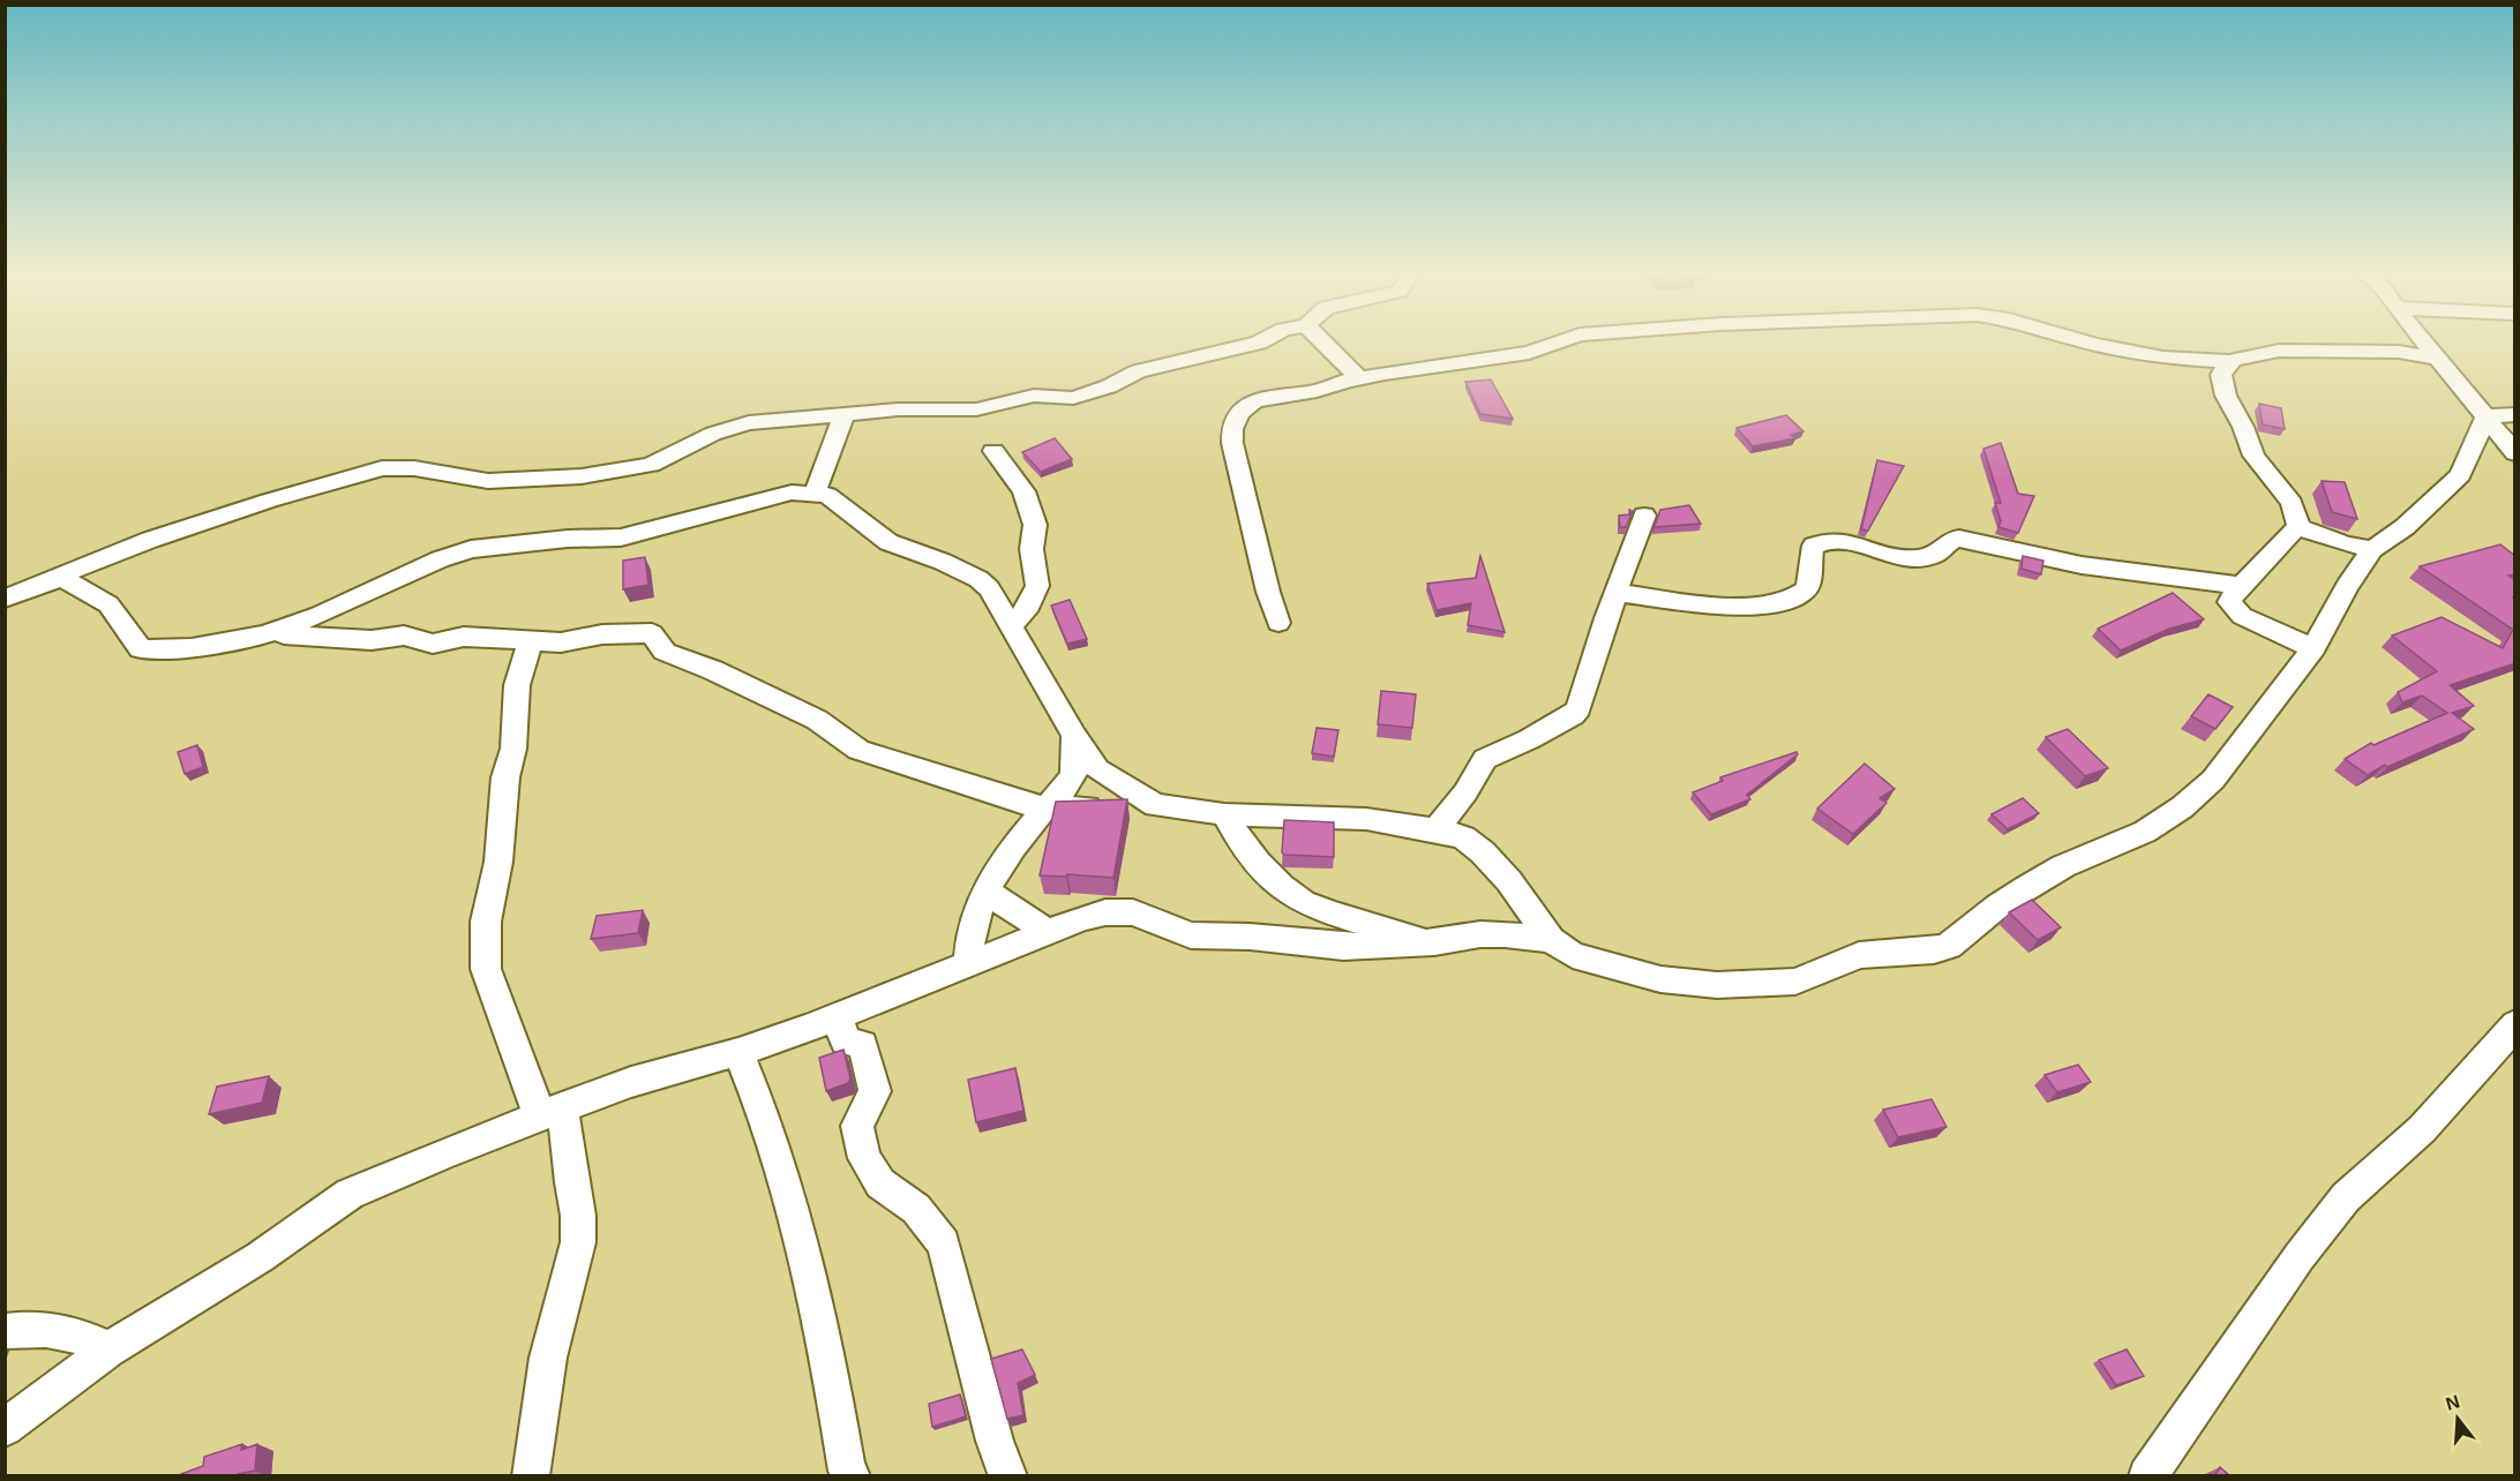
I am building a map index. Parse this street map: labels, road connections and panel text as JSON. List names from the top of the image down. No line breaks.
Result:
{"north":"top"}
